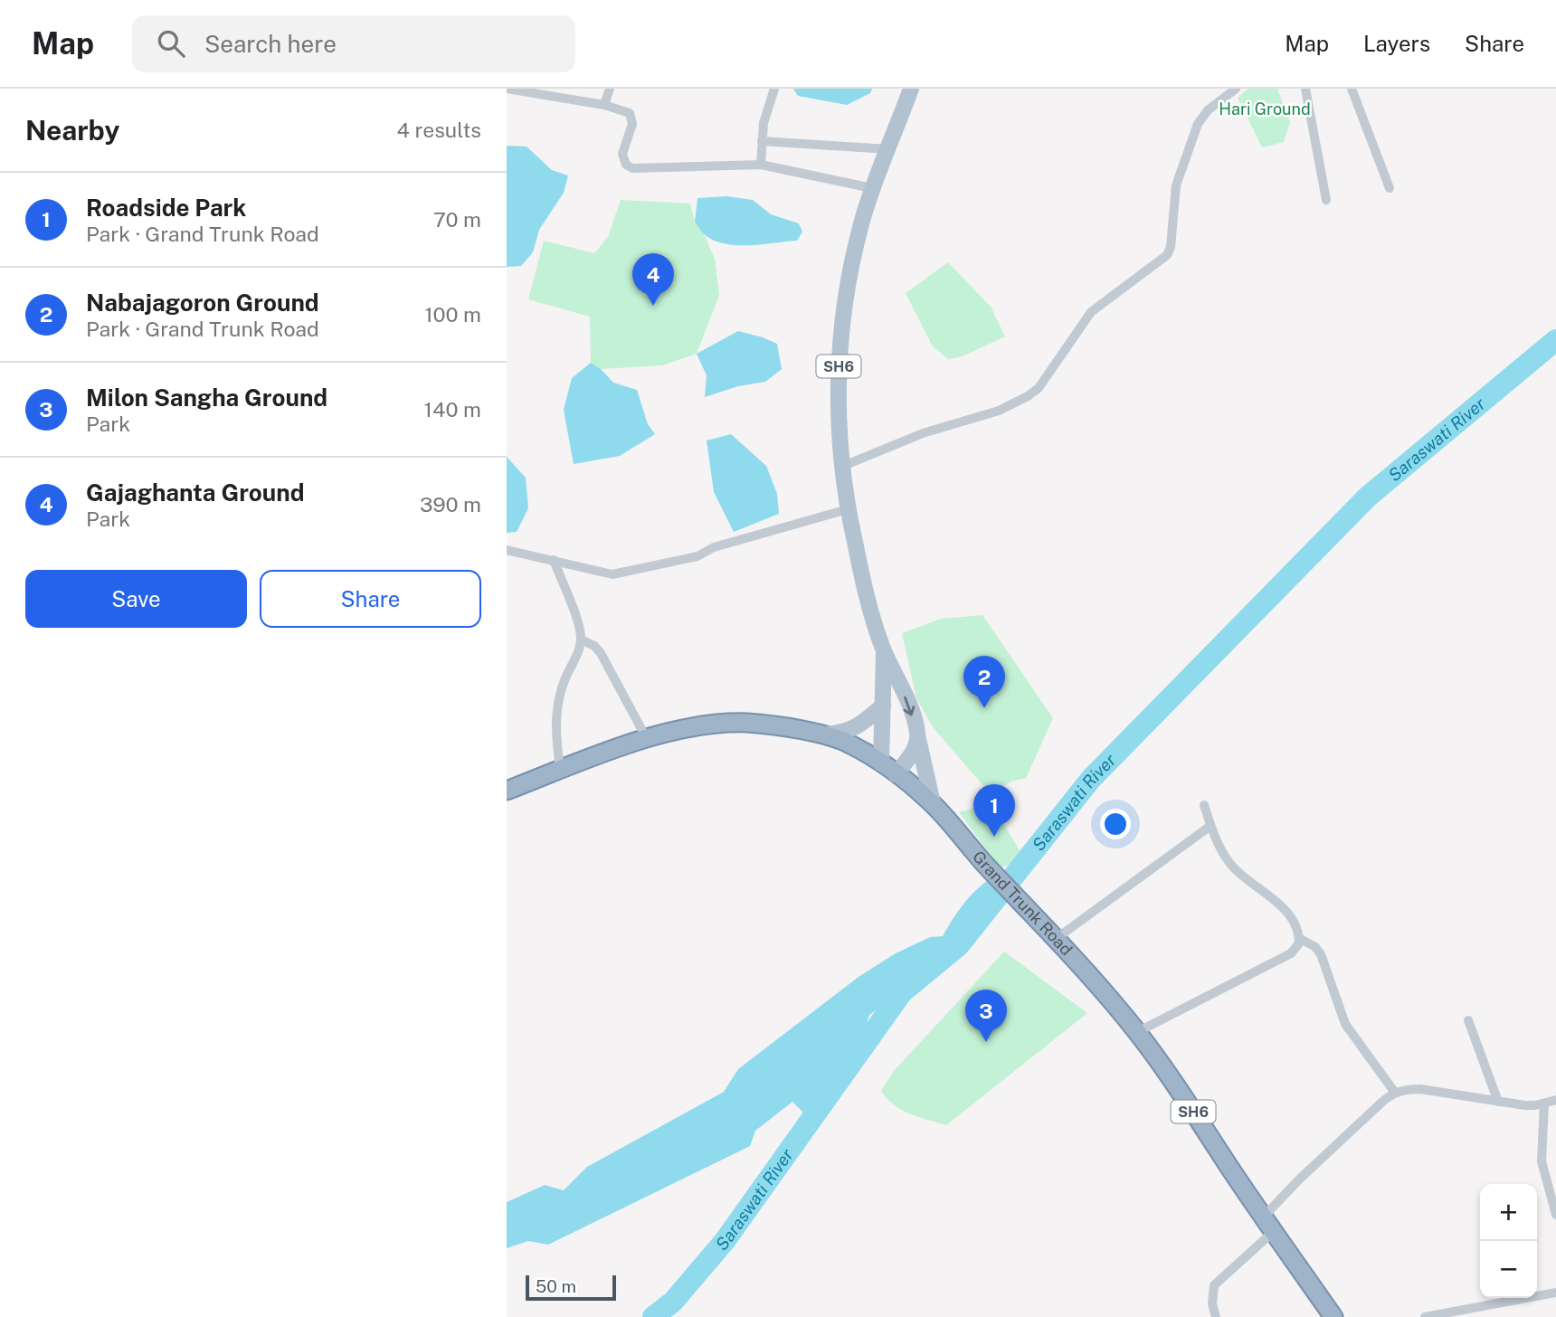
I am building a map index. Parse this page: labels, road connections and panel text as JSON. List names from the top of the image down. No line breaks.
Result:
{"streets":{"highway":["SH6","Grand Trunk Road"]},"crossings":[["SH6","Grand Trunk Road"]],"water":["Saraswati River"],"parks":["Hari Ground"],"scale_bar":"50 m","page":{"header":"Map","search":"Search here","nav":["Map","Layers","Share"],"heading":["Nearby","4 results"],"list":[{"mark":"1","name":"Roadside Park","note":"Park · Grand Trunk Road","value":"70 m"},{"mark":"2","name":"Nabajagoron Ground","note":"Park · Grand Trunk Road","value":"100 m"},{"mark":"3","name":"Milon Sangha Ground","note":"Park","value":"140 m"},{"mark":"4","name":"Gajaghanta Ground","note":"Park","value":"390 m"}],"pins":["4","2","1","3"],"buttons":["Save","Share"],"map_buttons":["+","−"],"scale":"50 m"}}
